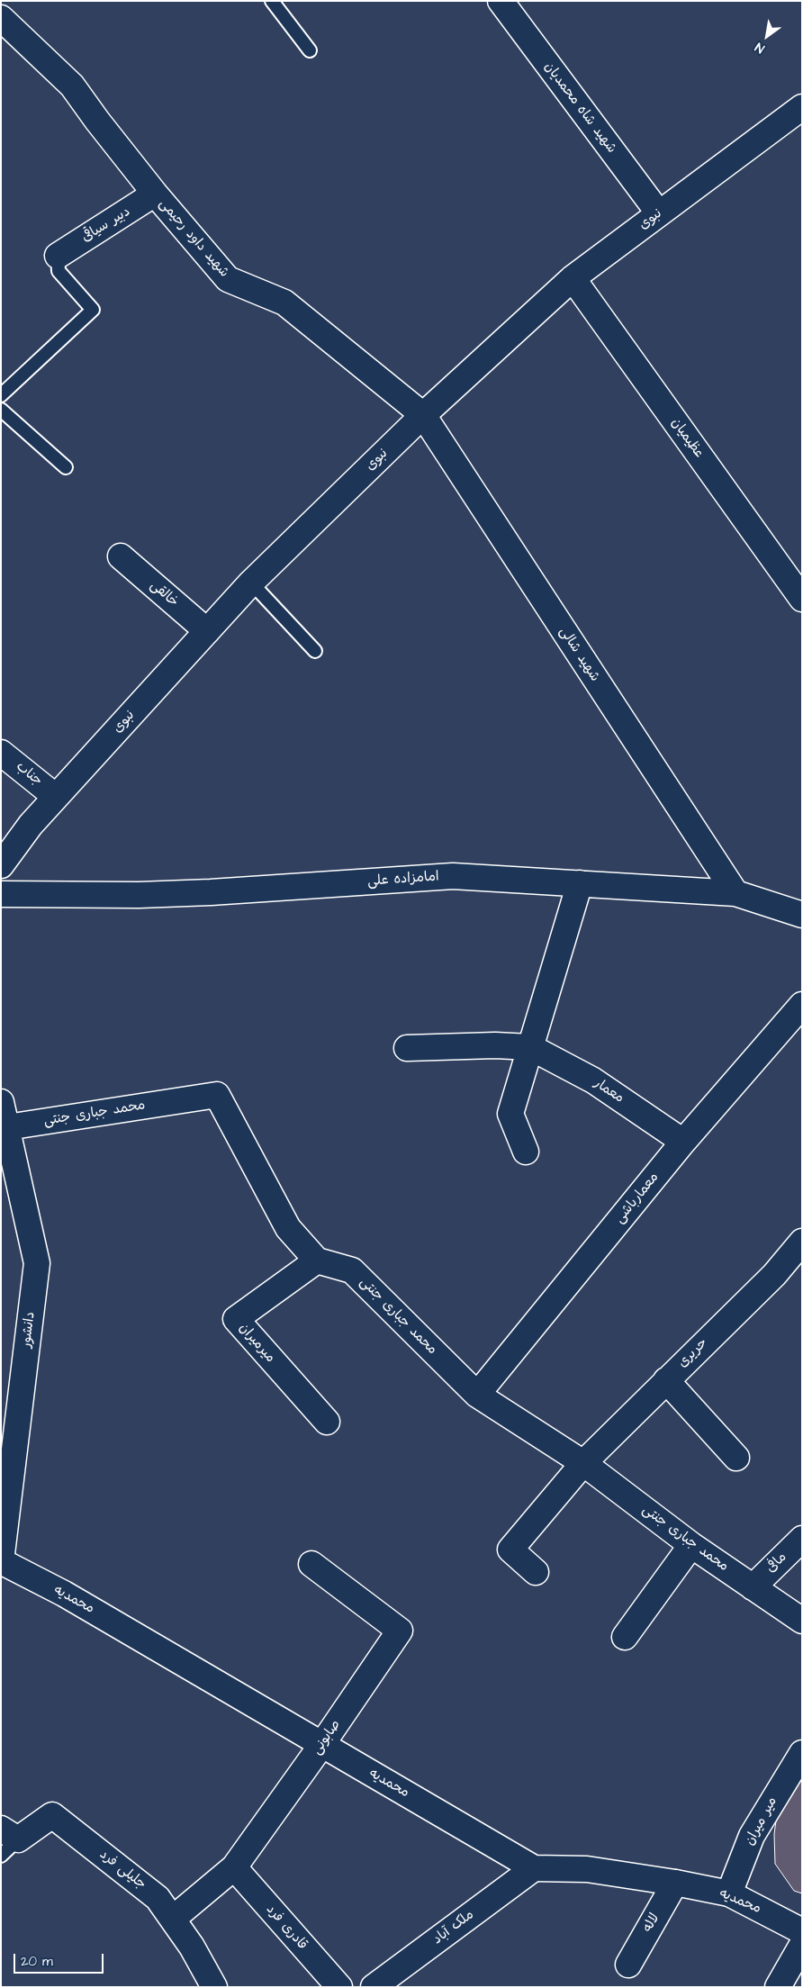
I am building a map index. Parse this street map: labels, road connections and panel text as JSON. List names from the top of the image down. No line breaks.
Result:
{"streets":{"street":["شهید شاه محمدیان","نبوی","دبیر سیاقی","شهید داود رحیمی","عظیمیان","خالقی","شهید شالی","جناب","امامزاده علی","معمار","محمد جباری جنتی","معمارباشی","دانشور","میرمیران","حریری","مافی","محمدیه","صابونی","میر میران","جلیلی فرد","لاله","قادری فرد","ملک آباد"]},"crossings":[["شهید شاه محمدیان","نبوی"],["نبوی","شهید داود رحیمی"],["نبوی","عظیمیان"],["نبوی","خالقی"],["نبوی","شهید شالی"],["نبوی","جناب"],["دبیر سیاقی","شهید داود رحیمی"],["شهید داود رحیمی","شهید شالی"],["شهید شالی","امامزاده علی"],["معمار","معمارباشی"],["محمد جباری جنتی","معمارباشی"],["محمد جباری جنتی","دانشور"],["محمد جباری جنتی","میرمیران"],["محمد جباری جنتی","حریری"],["محمد جباری جنتی","مافی"],["دانشور","محمدیه"],["محمدیه","صابونی"],["محمدیه","میر میران"],["محمدیه","لاله"],["محمدیه","ملک آباد"],["صابونی","جلیلی فرد"],["صابونی","قادری فرد"]],"scale_bar":"20 m","north":"bottom left"}
